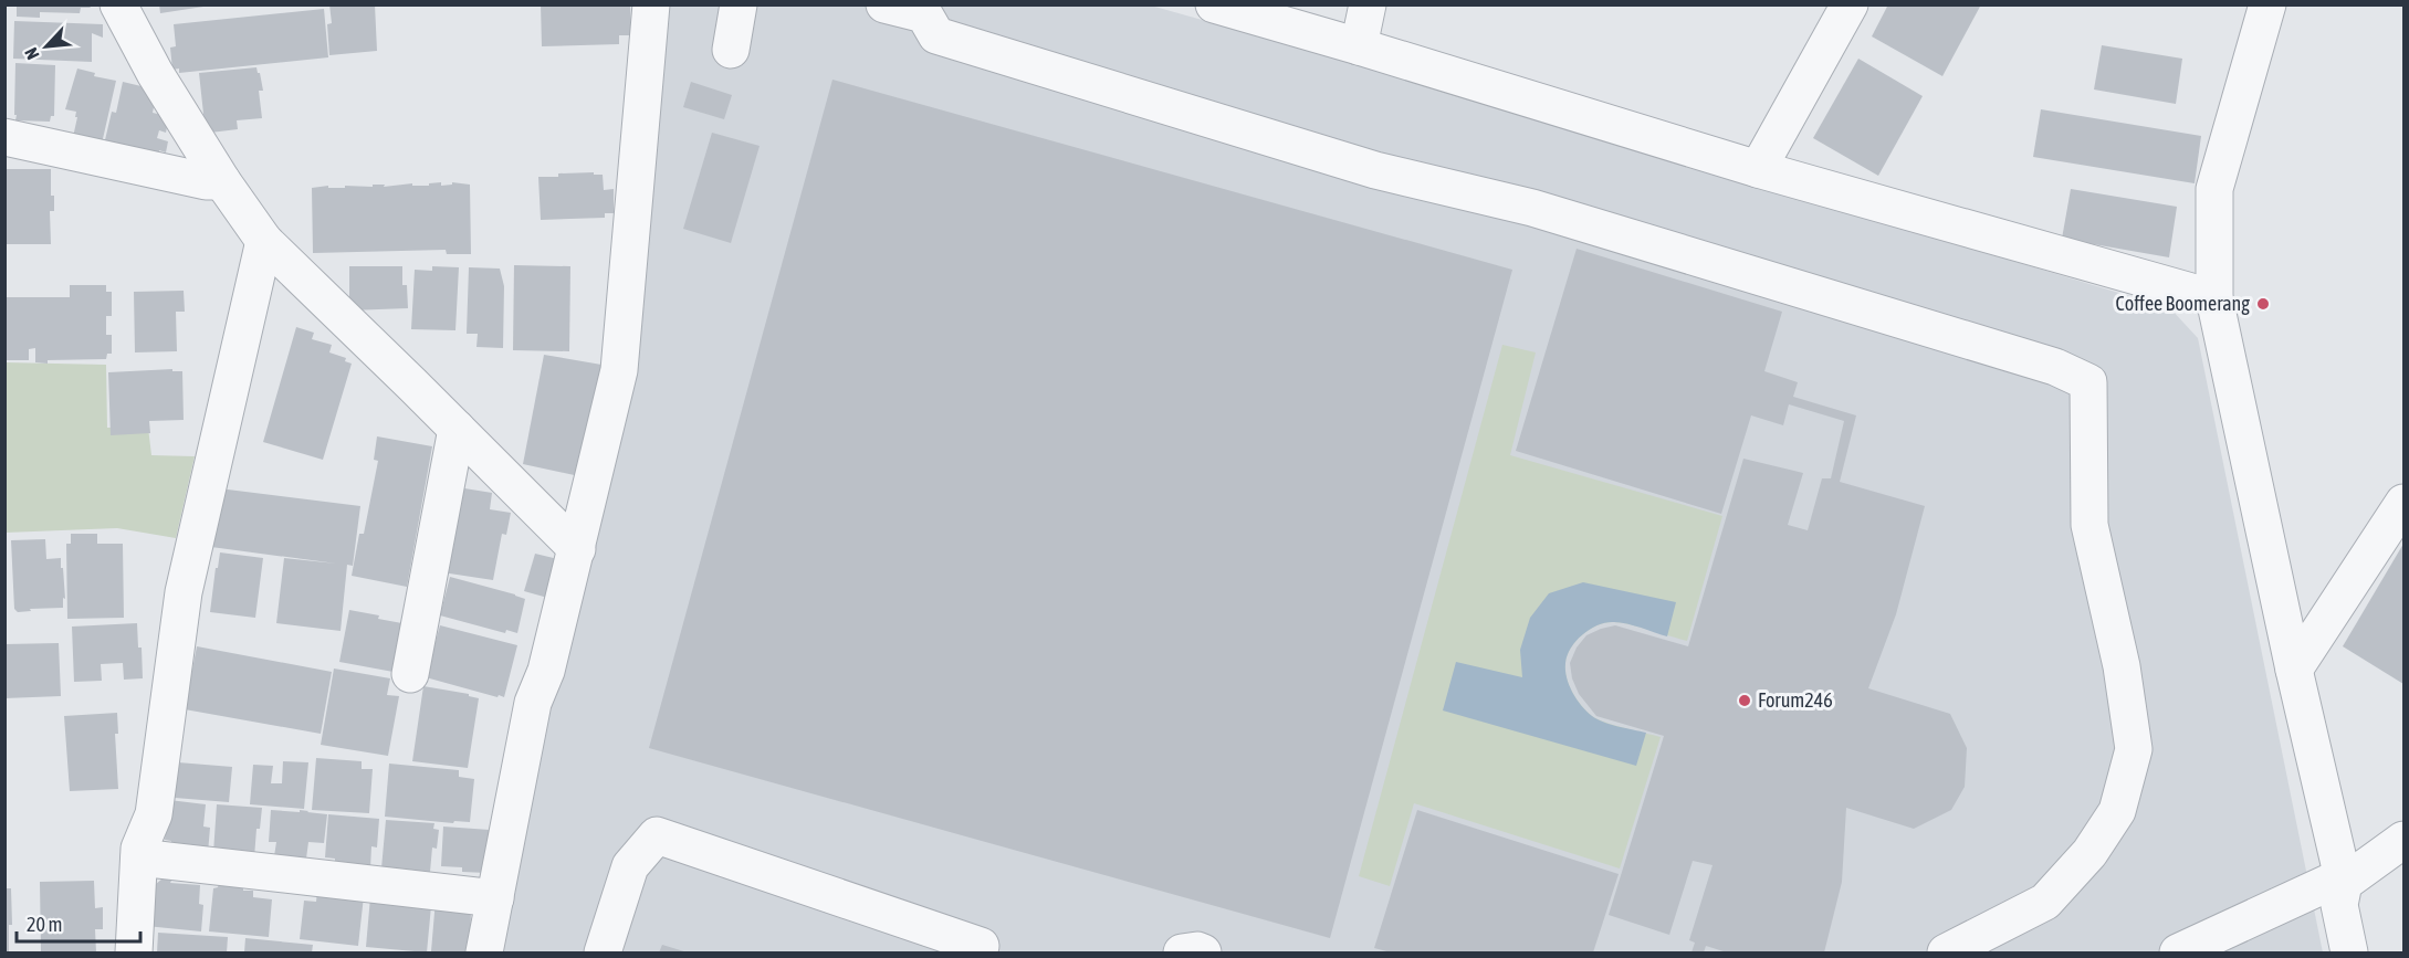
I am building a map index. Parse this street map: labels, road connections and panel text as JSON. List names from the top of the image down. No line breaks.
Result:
{"places":["Coffee Boomerang","Forum246"],"scale_bar":"20 m","north":"bottom left"}
